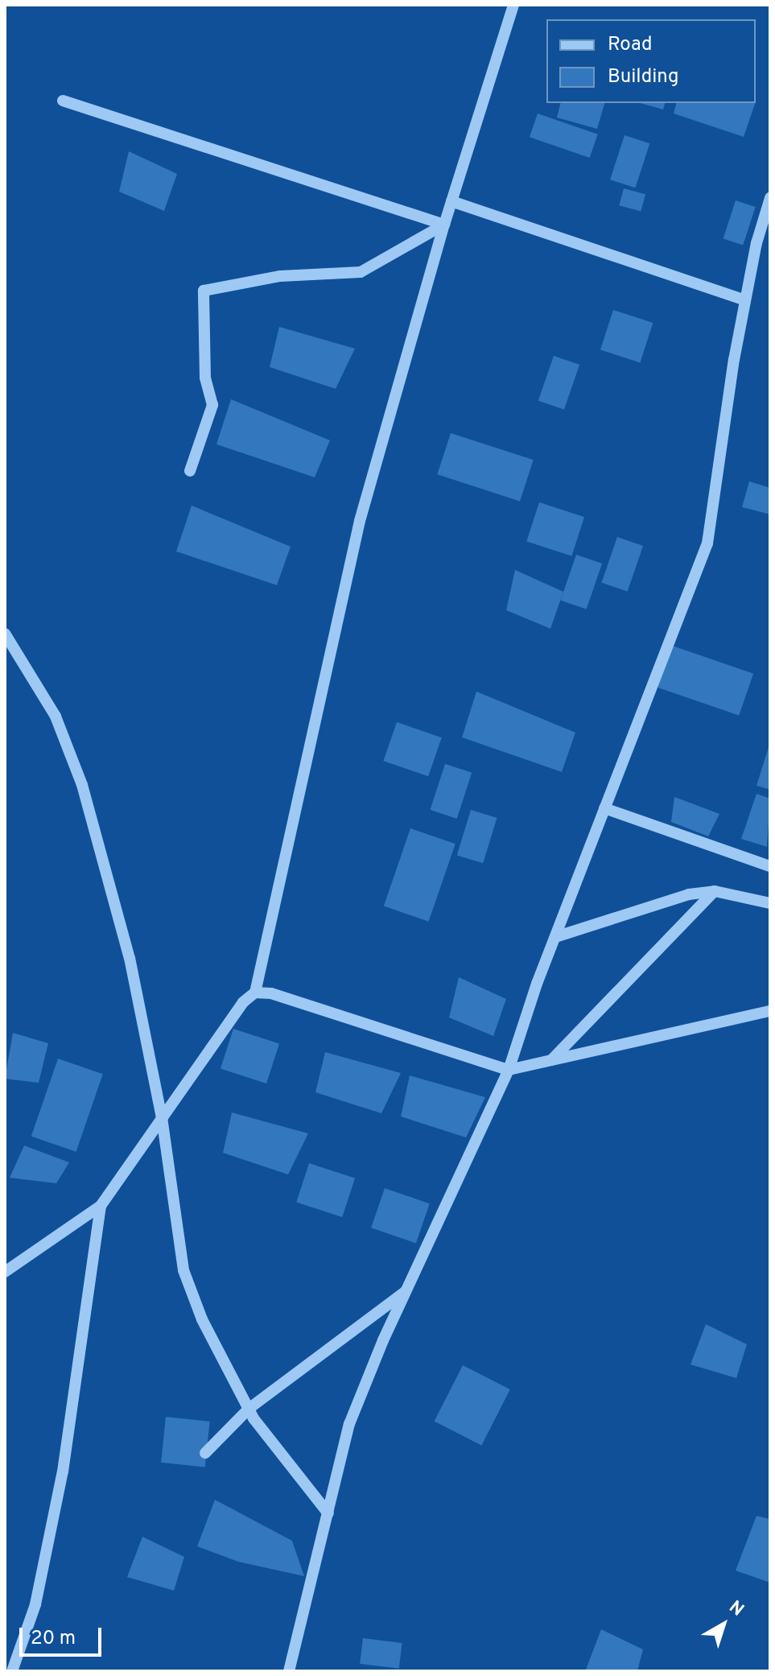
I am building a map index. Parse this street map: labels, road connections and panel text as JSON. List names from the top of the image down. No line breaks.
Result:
{"legend":["Road","Building"],"scale_bar":"20 m","north":"top right"}
